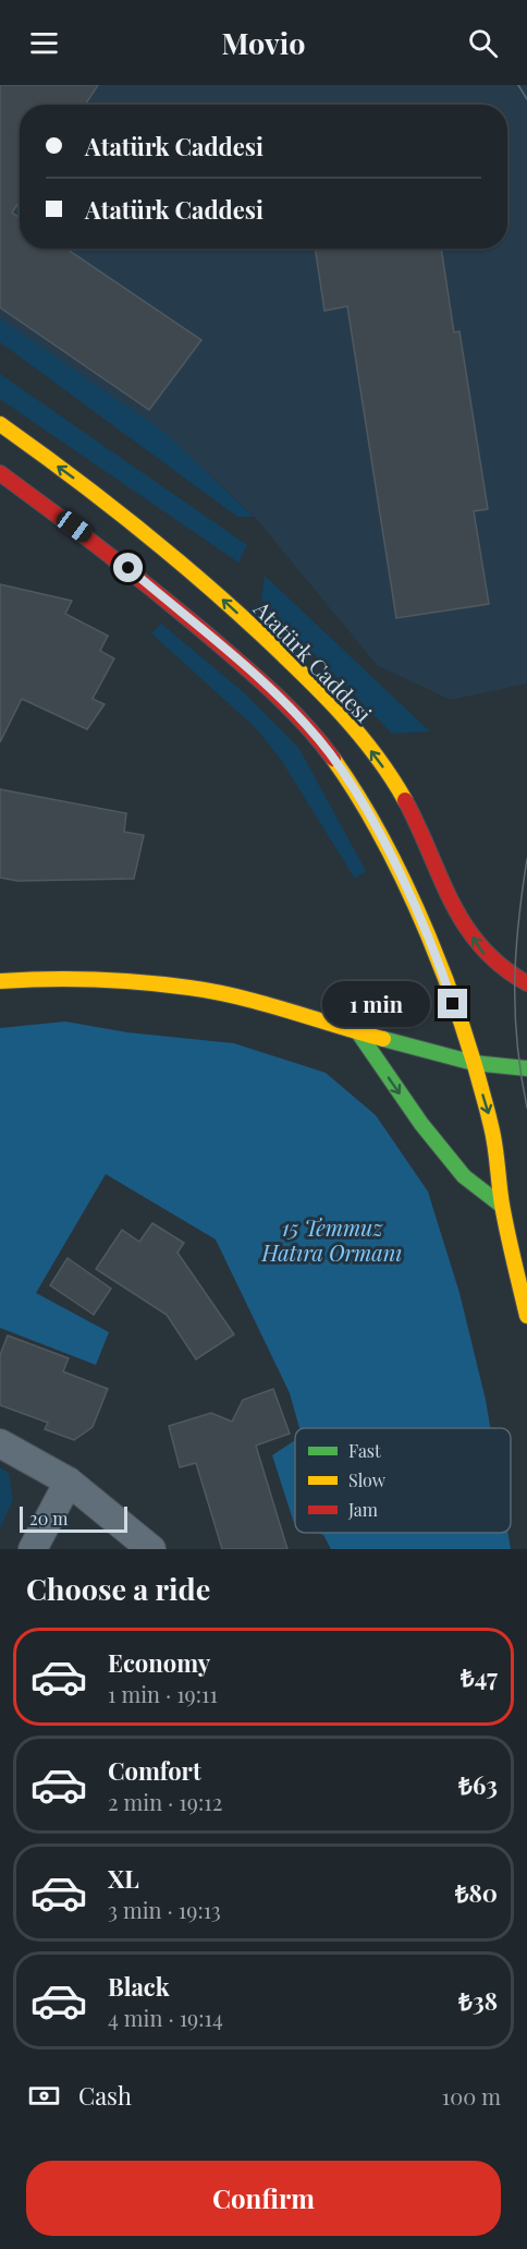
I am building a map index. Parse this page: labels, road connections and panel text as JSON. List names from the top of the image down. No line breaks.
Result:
{"streets":{"main road":["Atatürk Caddesi"]},"parks":["15 Temmuz Hatıra Ormanı"],"legend":["Fast","Slow","Jam"],"scale_bar":"20 m","page":{"header":"Movio","banner":["Atatürk Caddesi","Atatürk Caddesi"],"bubble":"1 min","scale":"20 m","heading":"Choose a ride","list":[{"name":"Economy","note":"1 min · 19:11","value":"₺47"},{"name":"Comfort","note":"2 min · 19:12","value":"₺63"},{"name":"XL","note":"3 min · 19:13","value":"₺80"},{"name":"Black","note":"4 min · 19:14","value":"₺38"}],"pay":["Cash","100 m"],"buttons":"Confirm"}}
